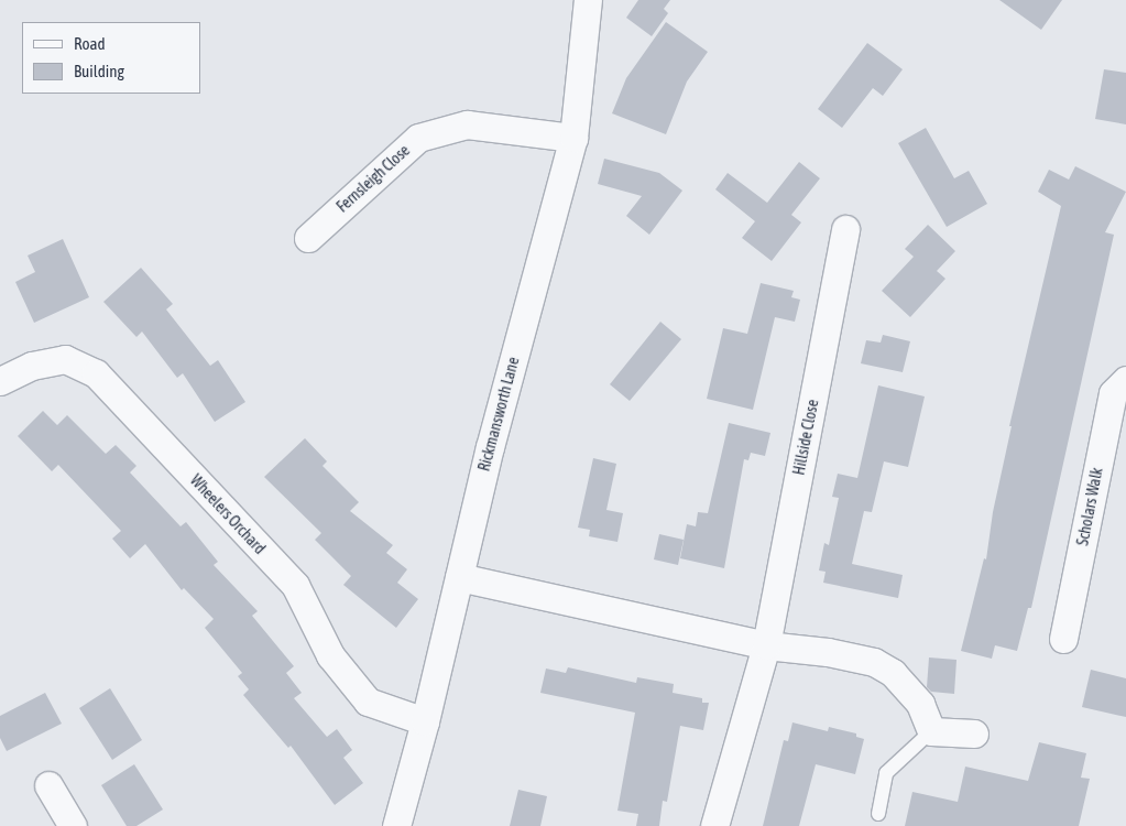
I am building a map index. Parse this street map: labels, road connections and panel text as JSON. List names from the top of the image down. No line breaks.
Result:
{"streets":{"street":["Fernsleigh Close","Rickmansworth Lane","Hillside Close","Scholars Walk","Wheelers Orchard"]},"crossings":[["Fernsleigh Close","Rickmansworth Lane"],["Rickmansworth Lane","Wheelers Orchard"]],"legend":["Road","Building"]}
